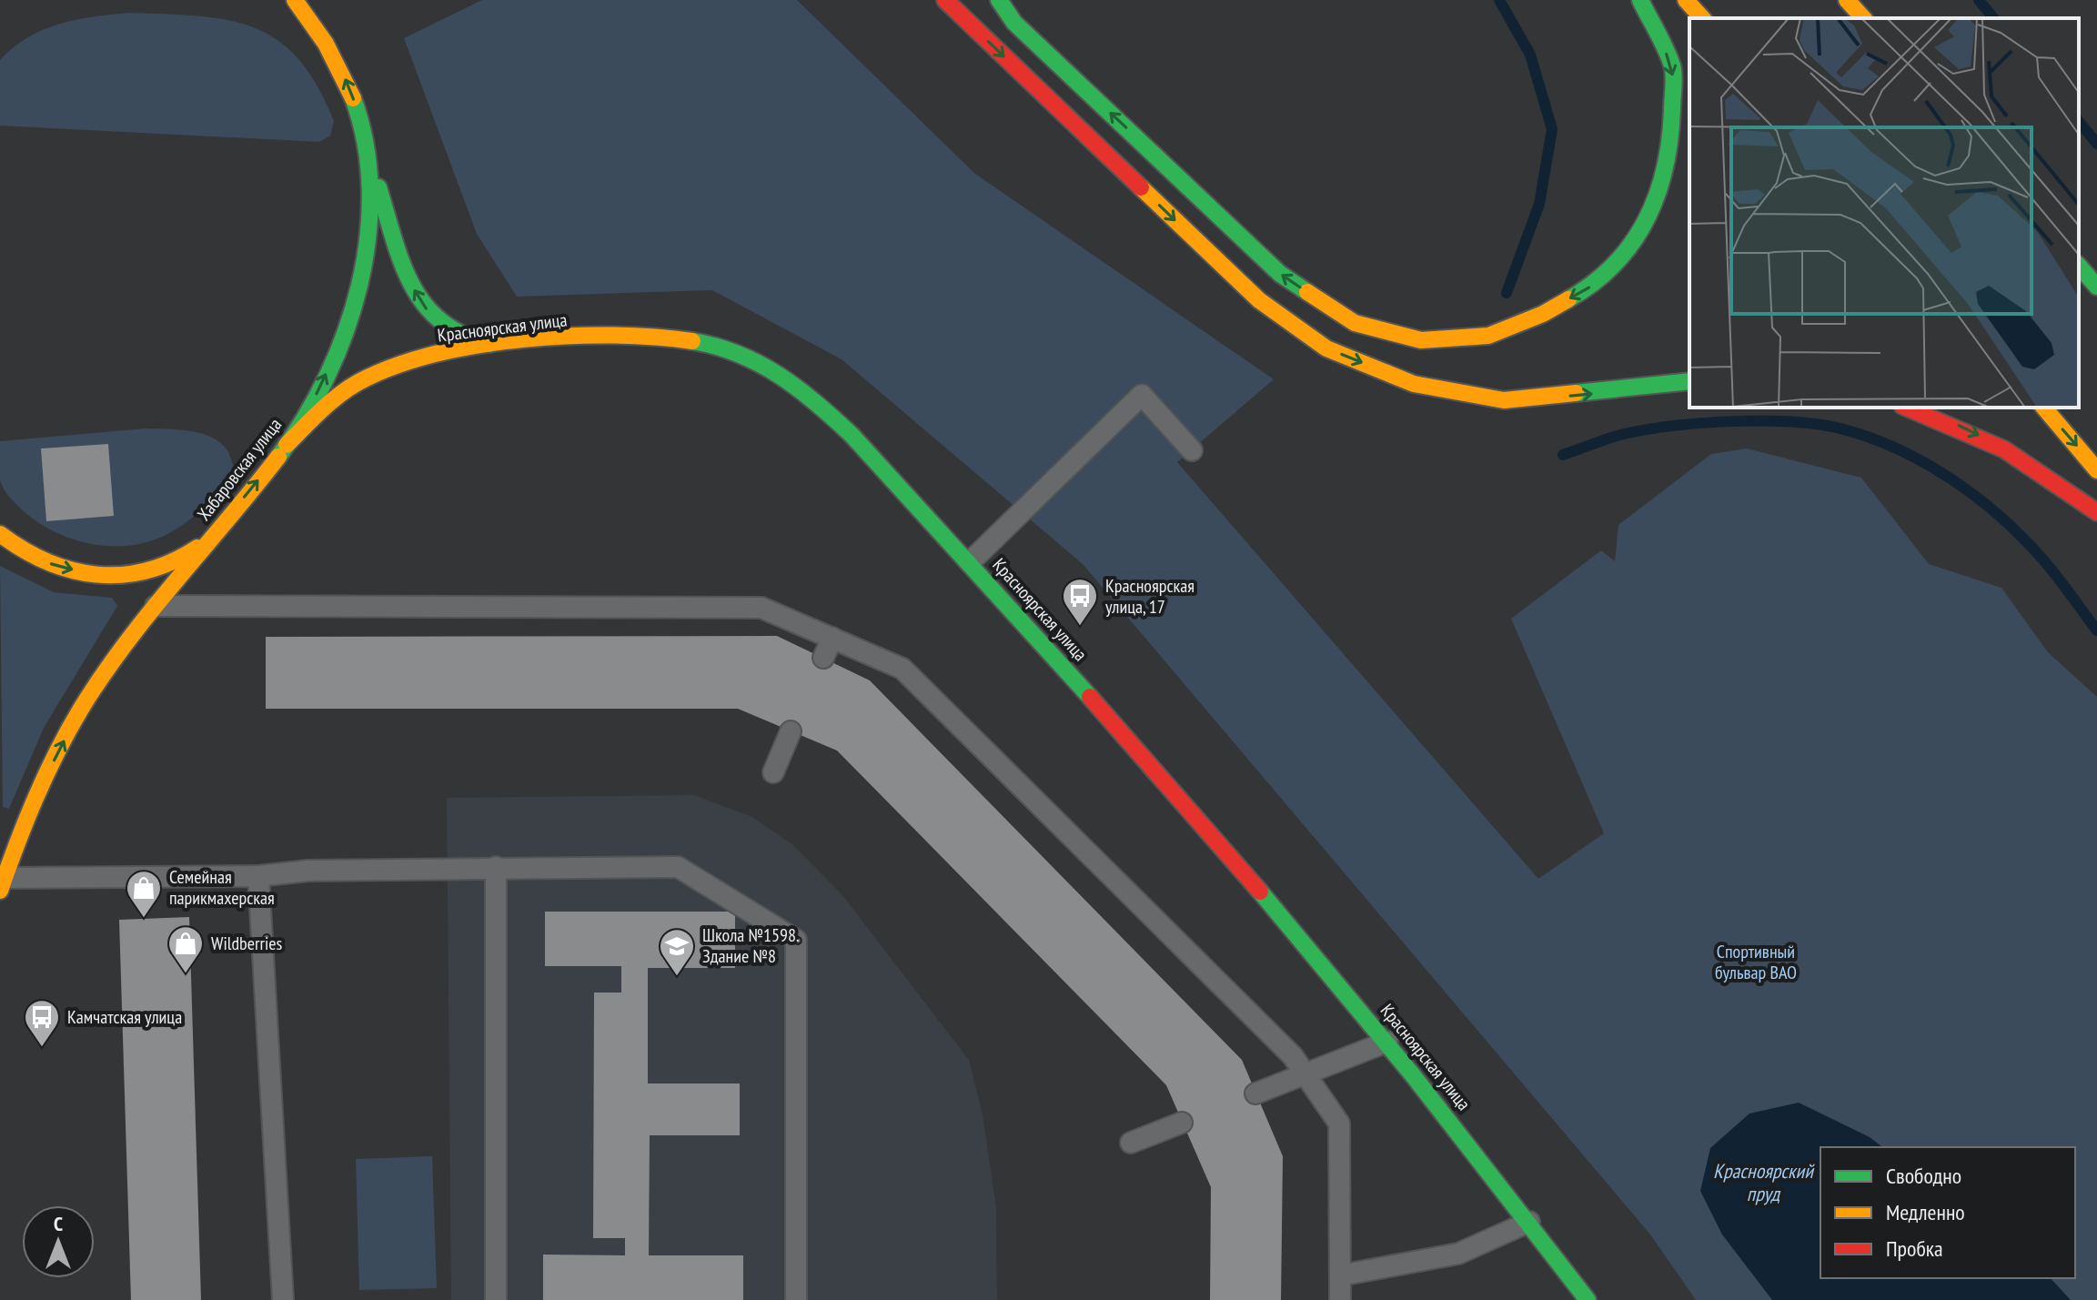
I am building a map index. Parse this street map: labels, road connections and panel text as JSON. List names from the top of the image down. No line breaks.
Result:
{"streets":{"main road":["Красноярская улица","Хабаровская улица"]},"crossings":[["Красноярская улица","Хабаровская улица"]],"one_way":["Хабаровская улица"],"water":["Красноярский пруд"],"parks":["Спортивный бульвар ВАО"],"places":{"bus stop":["Красноярская улица, 17","Камчатская улица"],"shop":["Семейная парикмахерская","Wildberries"],"school or university":["Школа №1598. Здание №8"]},"legend":["Свободно","Медленно","Пробка"],"north":"top"}
